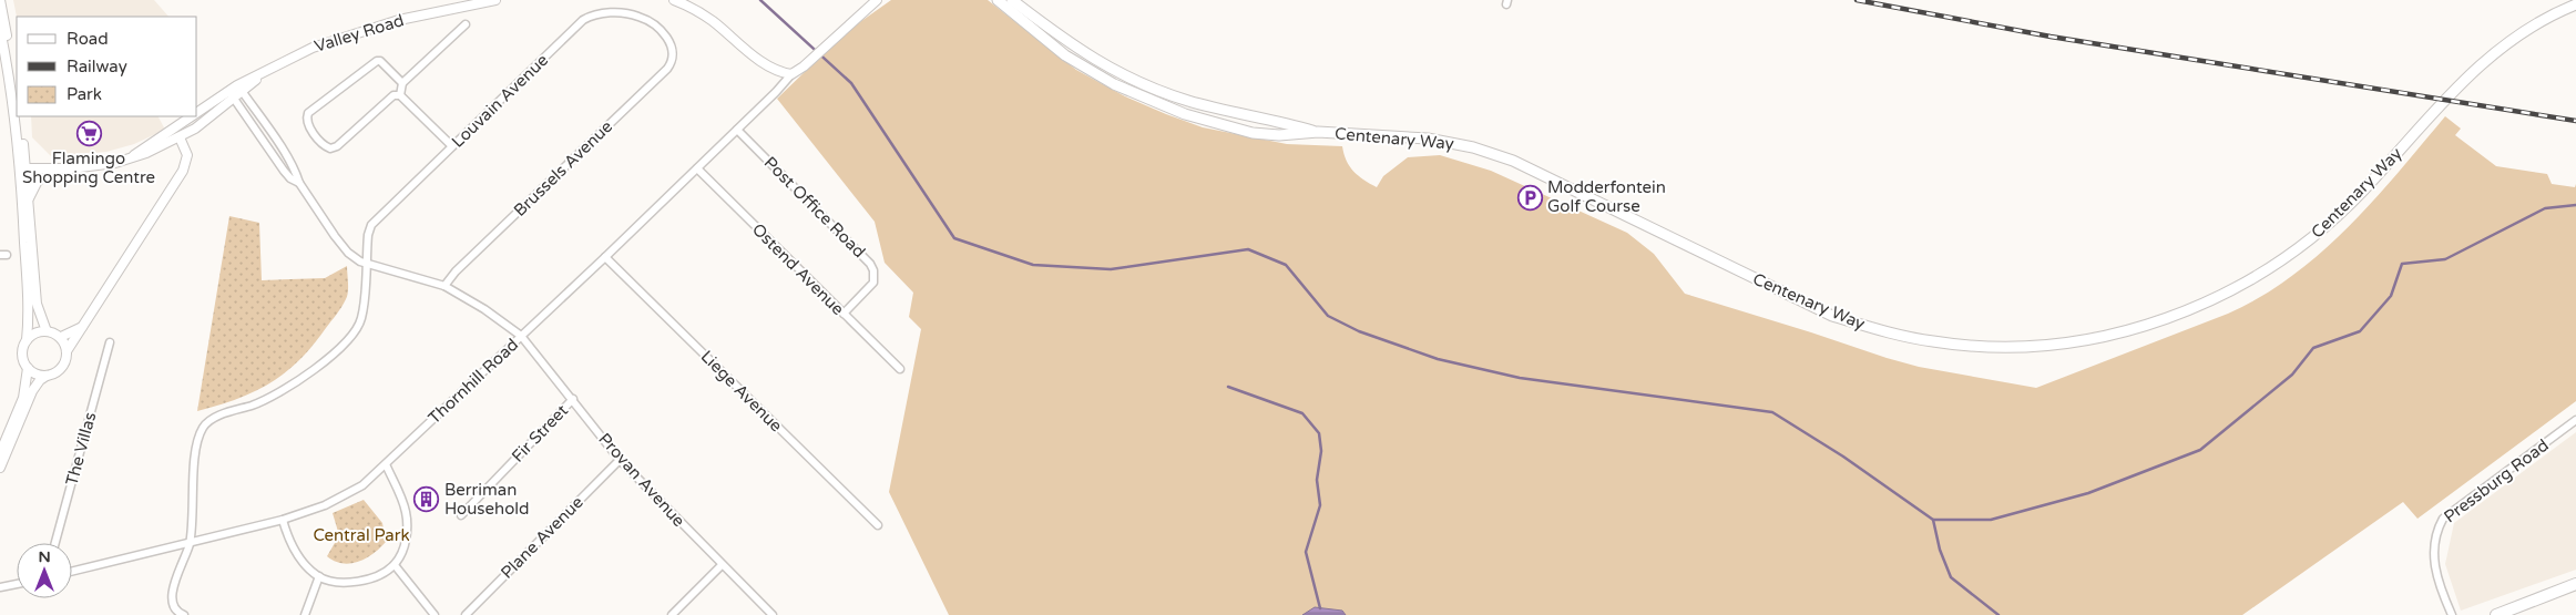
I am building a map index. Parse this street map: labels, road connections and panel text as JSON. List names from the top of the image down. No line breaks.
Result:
{"streets":{"main road":["Centenary Way"],"street":["Valley Road","Louvain Avenue","Brussels Avenue","Post Office Road","Ostend Avenue","Thornhill Road","Liege Avenue","Fir Street","The Villas","Provan Avenue","Pressburg Road","Plane Avenue"]},"crossings":[["Louvain Avenue","Brussels Avenue"],["Louvain Avenue","Thornhill Road"],["Louvain Avenue","Provan Avenue"],["Brussels Avenue","Provan Avenue"],["Post Office Road","Ostend Avenue"],["Post Office Road","Thornhill Road"],["Ostend Avenue","Thornhill Road"],["Thornhill Road","Liege Avenue"],["Thornhill Road","Provan Avenue"],["Fir Street","Provan Avenue"],["Provan Avenue","Plane Avenue"]],"parks":["Central Park"],"places":{"supermarket":["Flamingo Shopping Centre"],"parking":["Modderfontein Golf Course"],"building":["Berriman Household"]},"legend":["Road","Railway","Park"],"north":"top"}
